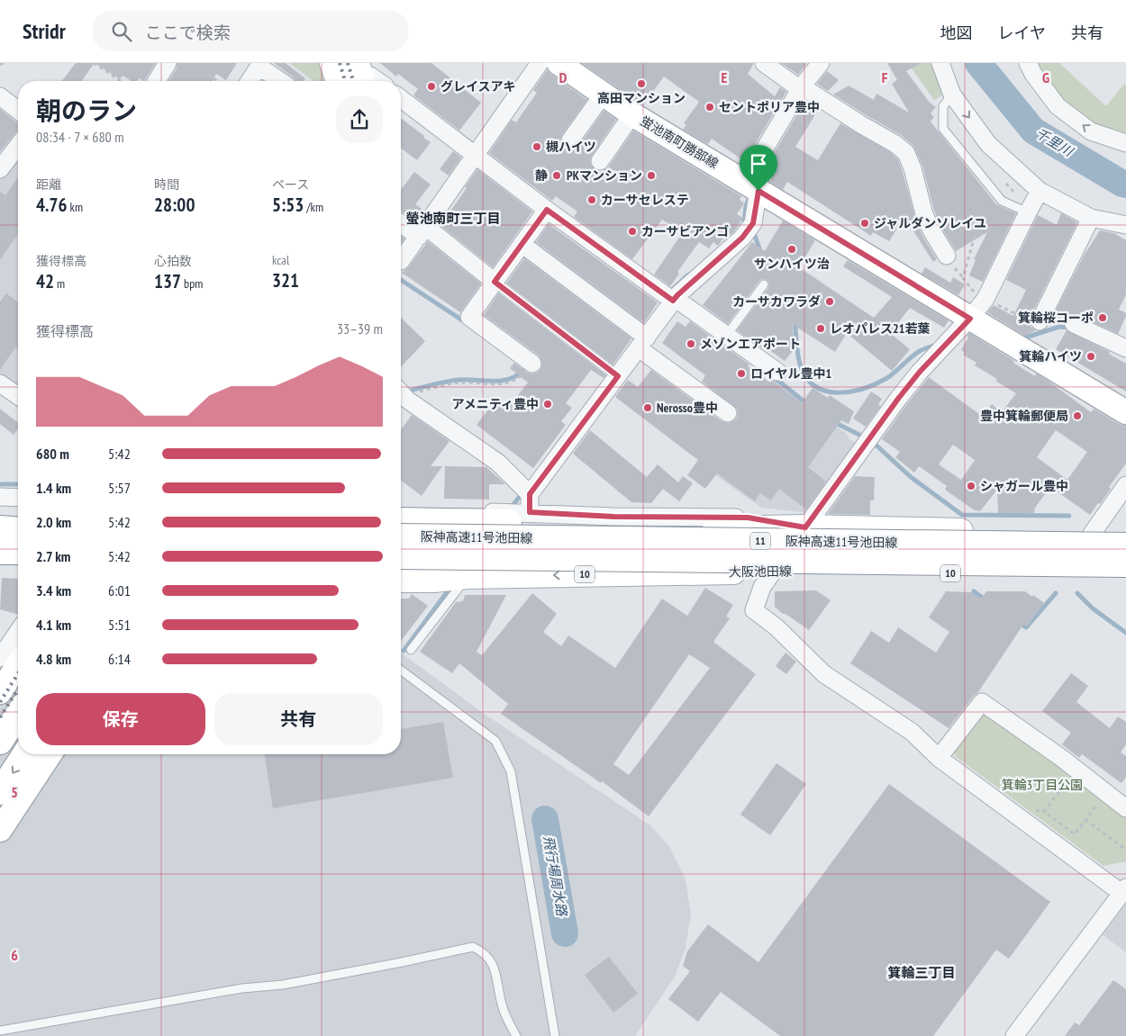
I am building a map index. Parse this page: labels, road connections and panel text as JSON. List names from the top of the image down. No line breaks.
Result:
{"streets":{"main road":["阪神高速11号池田線","11","大阪池田線","10"],"street":["蛍池南町勝部線"]},"crossings":[["阪神高速11号池田線","11"]],"districts":["螢池南町三丁目","箕輪三丁目"],"water":["千里川","飛行場周水路"],"parks":["箕輪3丁目公園"],"places":["高田マンション","グレイスアキ","セントポリア豊中","槻ハイツ","静","PKマンション","カーサセレステ","ジャルダンソレイユ","カーサビアンゴ","サンハイツ治","カーサカワラダ","箕輪桜コーポ","レオパレス21若葉","メゾンエアポート","箕輪ハイツ","ロイヤル豊中1","アメニティ豊中","Nerosso豊中","豊中箕輪郵便局","シャガール豊中"],"page":{"header":"Stridr","search":"ここで検索","nav":["地図","レイヤ","共有"],"heading":["朝のラン","08:34 · 7 × 680 m"],"stats":[["距離","4.76 km"],["時間","28:00"],["ペース","5:53 /km"],["獲得標高","42 m"],["心拍数","137 bpm"],["kcal","321"]],"chart":["獲得標高","33–39 m"],"list":[{"name":"680 m","note":"5:42"},{"name":"1.4 km","note":"5:57"},{"name":"2.0 km","note":"5:42"},{"name":"2.7 km","note":"5:42"},{"name":"3.4 km","note":"6:01"},{"name":"4.1 km","note":"5:51"},{"name":"4.8 km","note":"6:14"}],"buttons":["保存","共有"]},"grid":{"columns":["D","E","F","G"],"rows":["5","6"]}}
